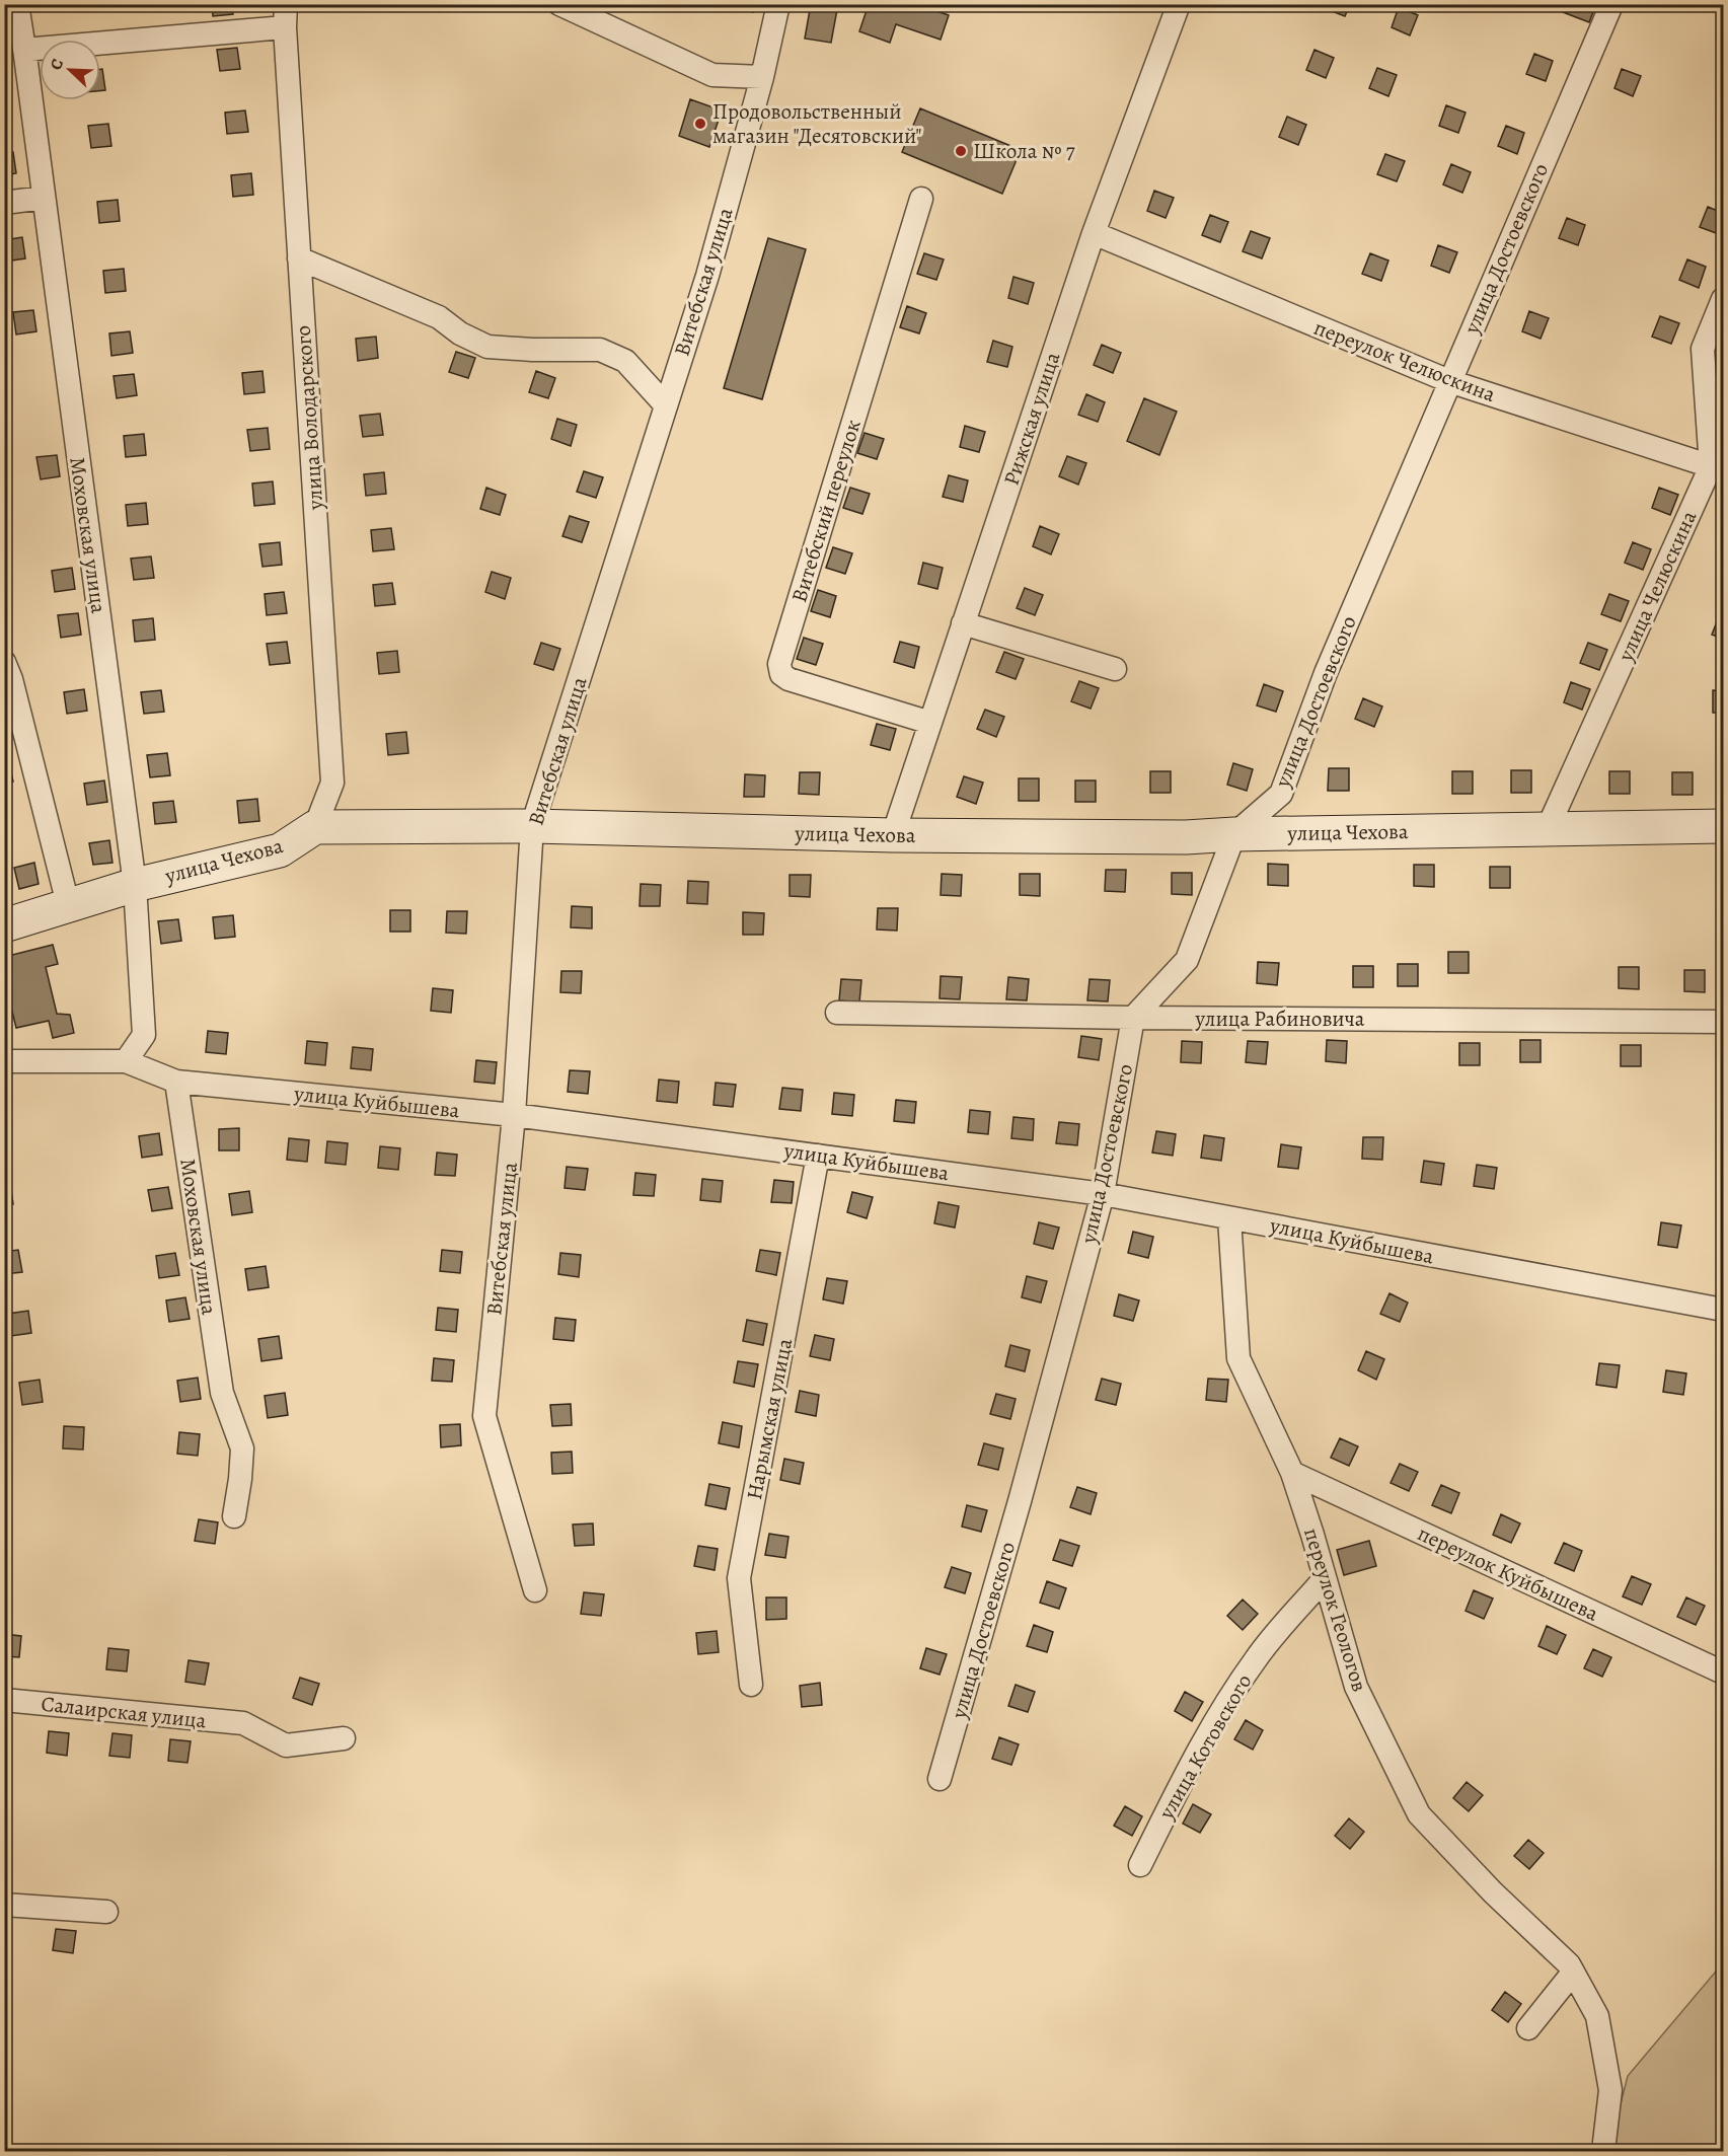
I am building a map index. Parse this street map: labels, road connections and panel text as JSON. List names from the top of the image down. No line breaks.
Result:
{"streets":{"street":["улица Достоевского","Витебская улица","переулок Челюскина","улица Володарского","Рижская улица","Витебский переулок","Моховская улица","улица Челюскина","улица Чехова","улица Рабиновича","улица Куйбышева","Нарымская улица","переулок Куйбышева","переулок Геологов","Салаирская улица","улица Котовского"]},"crossings":[["улица Достоевского","переулок Челюскина"],["улица Достоевского","улица Чехова"],["улица Достоевского","улица Рабиновича"],["улица Достоевского","улица Куйбышева"],["Витебская улица","улица Чехова"],["Витебская улица","улица Куйбышева"],["переулок Челюскина","Рижская улица"],["переулок Челюскина","улица Челюскина"],["улица Володарского","улица Чехова"],["Рижская улица","Витебский переулок"],["Рижская улица","улица Чехова"],["Моховская улица","улица Чехова"],["Моховская улица","улица Куйбышева"],["улица Челюскина","улица Чехова"],["улица Куйбышева","Нарымская улица"],["улица Куйбышева","переулок Геологов"],["переулок Куйбышева","переулок Геологов"],["переулок Геологов","улица Котовского"]],"places":["Продовольственный магазин \"Деcятовский\"","Школа № 7"],"north":"top left"}
